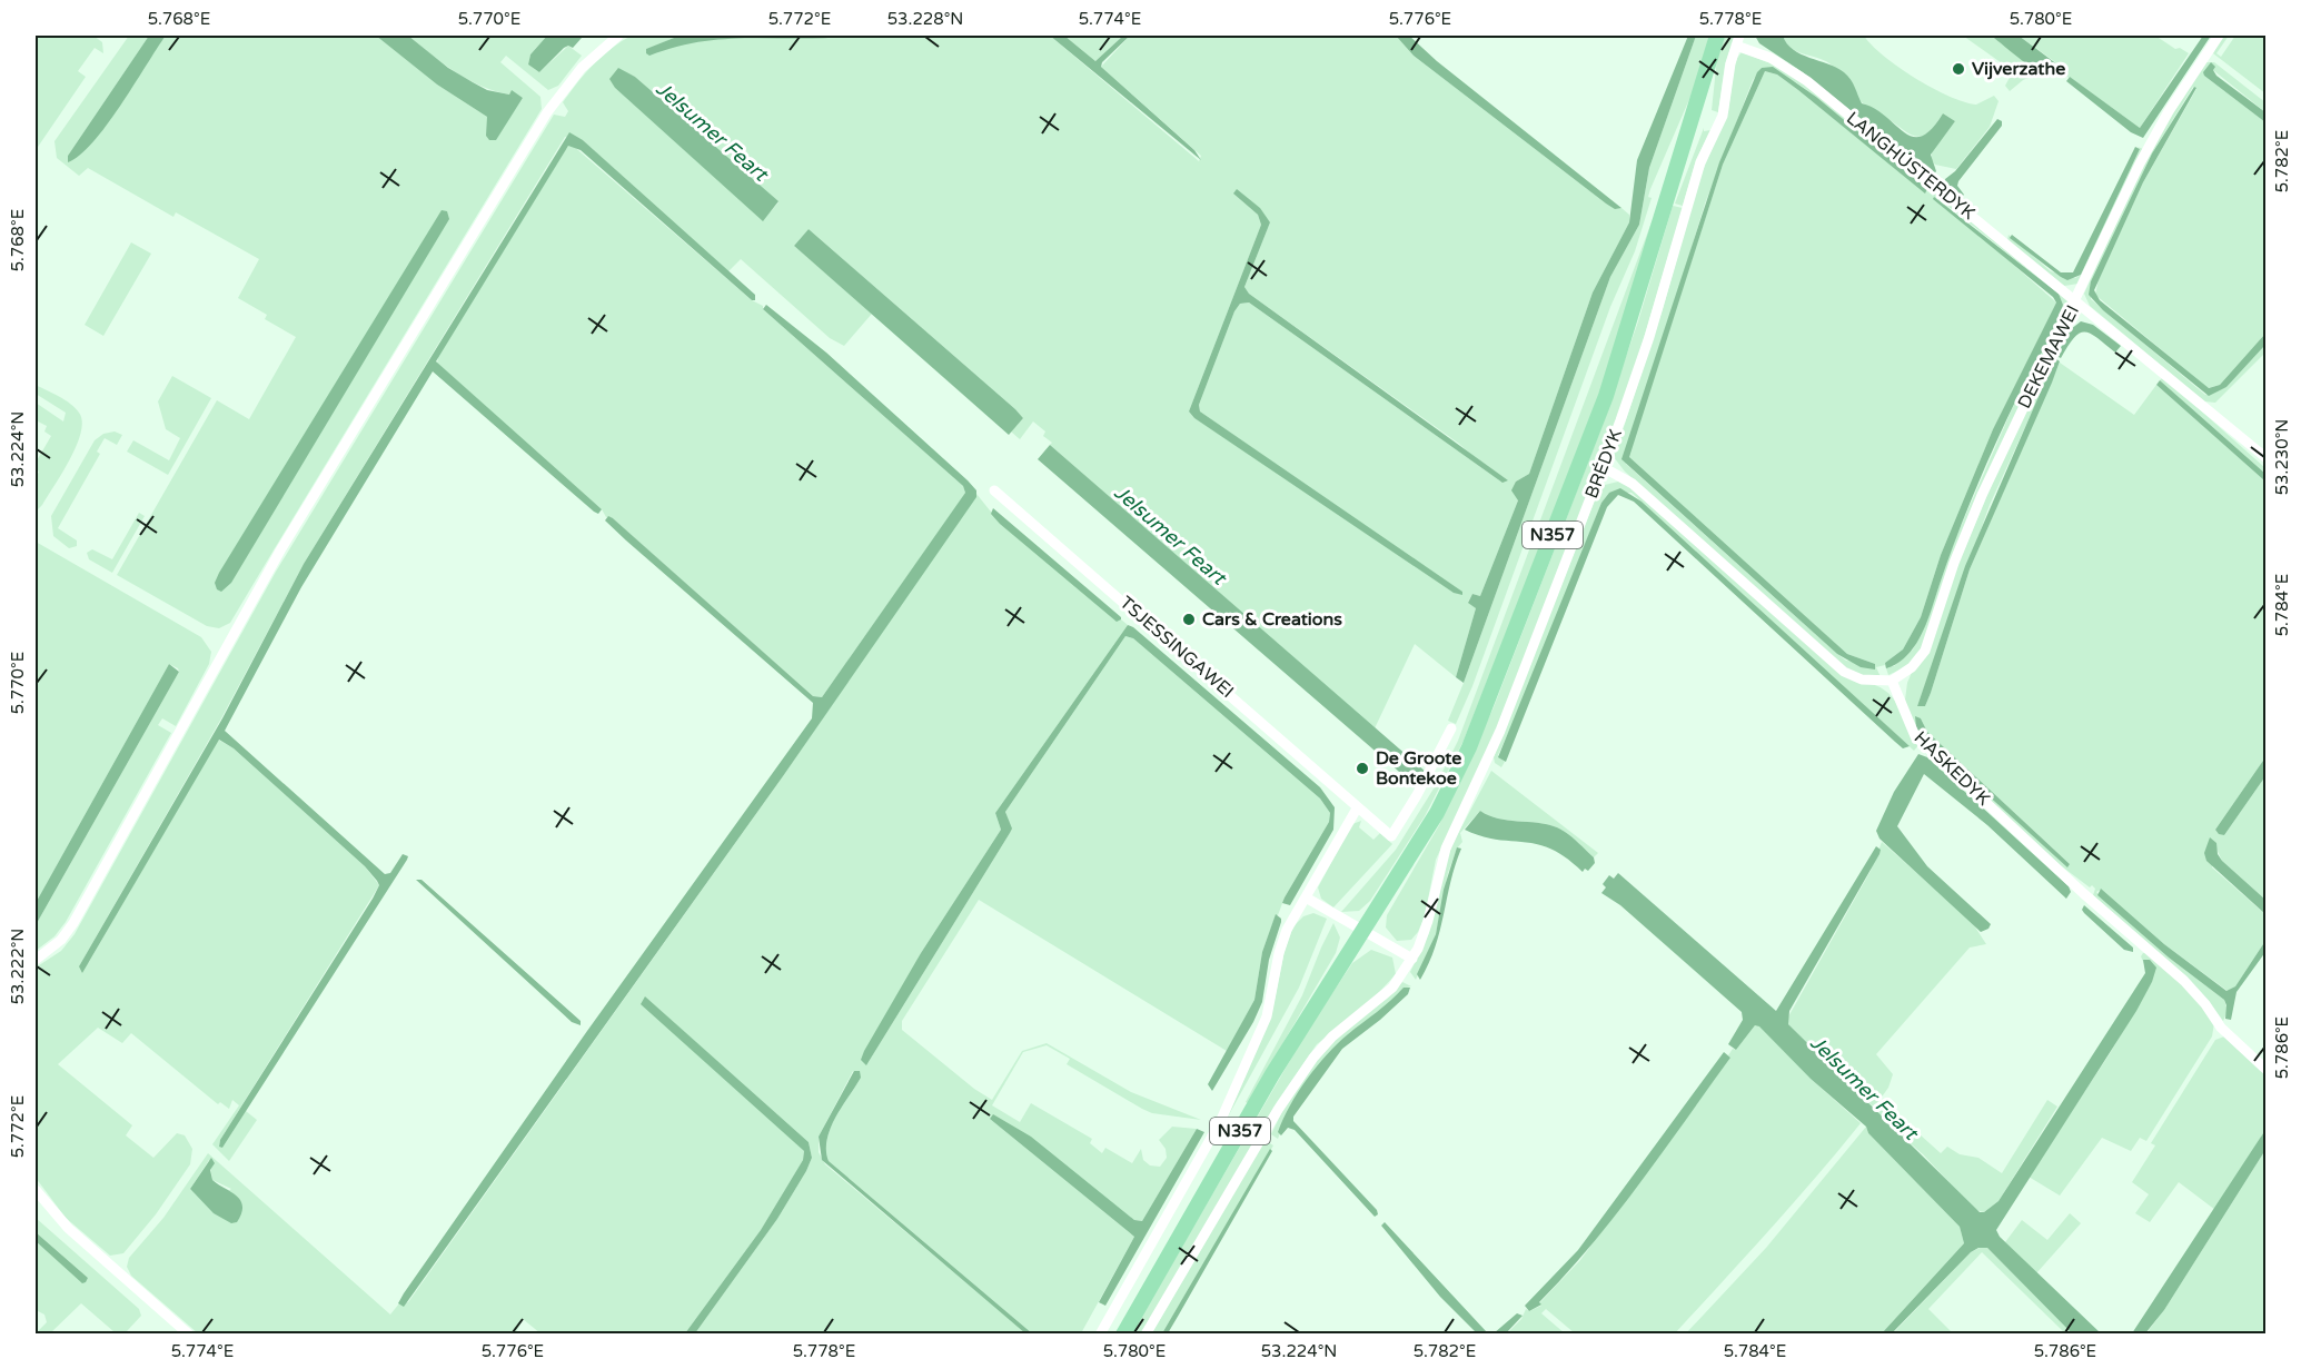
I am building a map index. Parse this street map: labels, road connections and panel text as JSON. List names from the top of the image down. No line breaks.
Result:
{"streets":{"main road":["BRÉDYK","N357"],"street":["LANGHÚSTERDYK","DEKEMAWEI","TSJESSINGAWEI","HASKEDYK"]},"crossings":[["LANGHÚSTERDYK","DEKEMAWEI"],["LANGHÚSTERDYK","BRÉDYK"],["DEKEMAWEI","HASKEDYK"],["BRÉDYK","N357"]],"water":["Jelsumer Feart"],"places":["Vijverzathe","Cars & Creations","De Groote Bontekoe"],"coordinates":["5.768°E","5.770°E","5.772°E","53.228°N","5.774°E","5.776°E","5.778°E","5.780°E","5.782°E","53.224°N","53.230°N","5.784°E","53.222°N","5.786°E"]}
